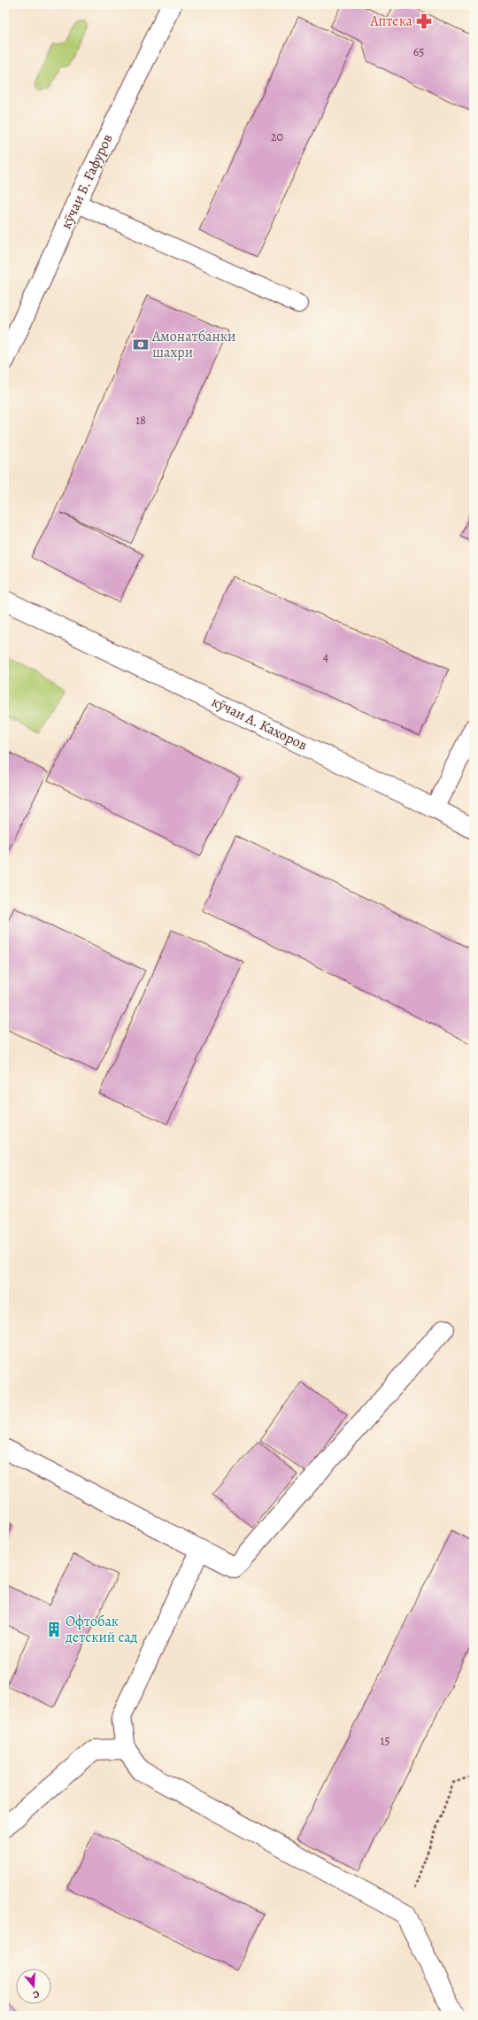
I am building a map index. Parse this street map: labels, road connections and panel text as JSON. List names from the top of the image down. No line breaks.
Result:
{"streets":{"street":["кӯчаи Б. Ғафуров","кӯчаи А. Кахоров"]},"places":{"pharmacy":["Аптека"],"bank":["Амонатбанки шахри"],"building":["Офтобак детский сад"]},"house_numbers":["65","20","18","4","15"],"north":"bottom"}
